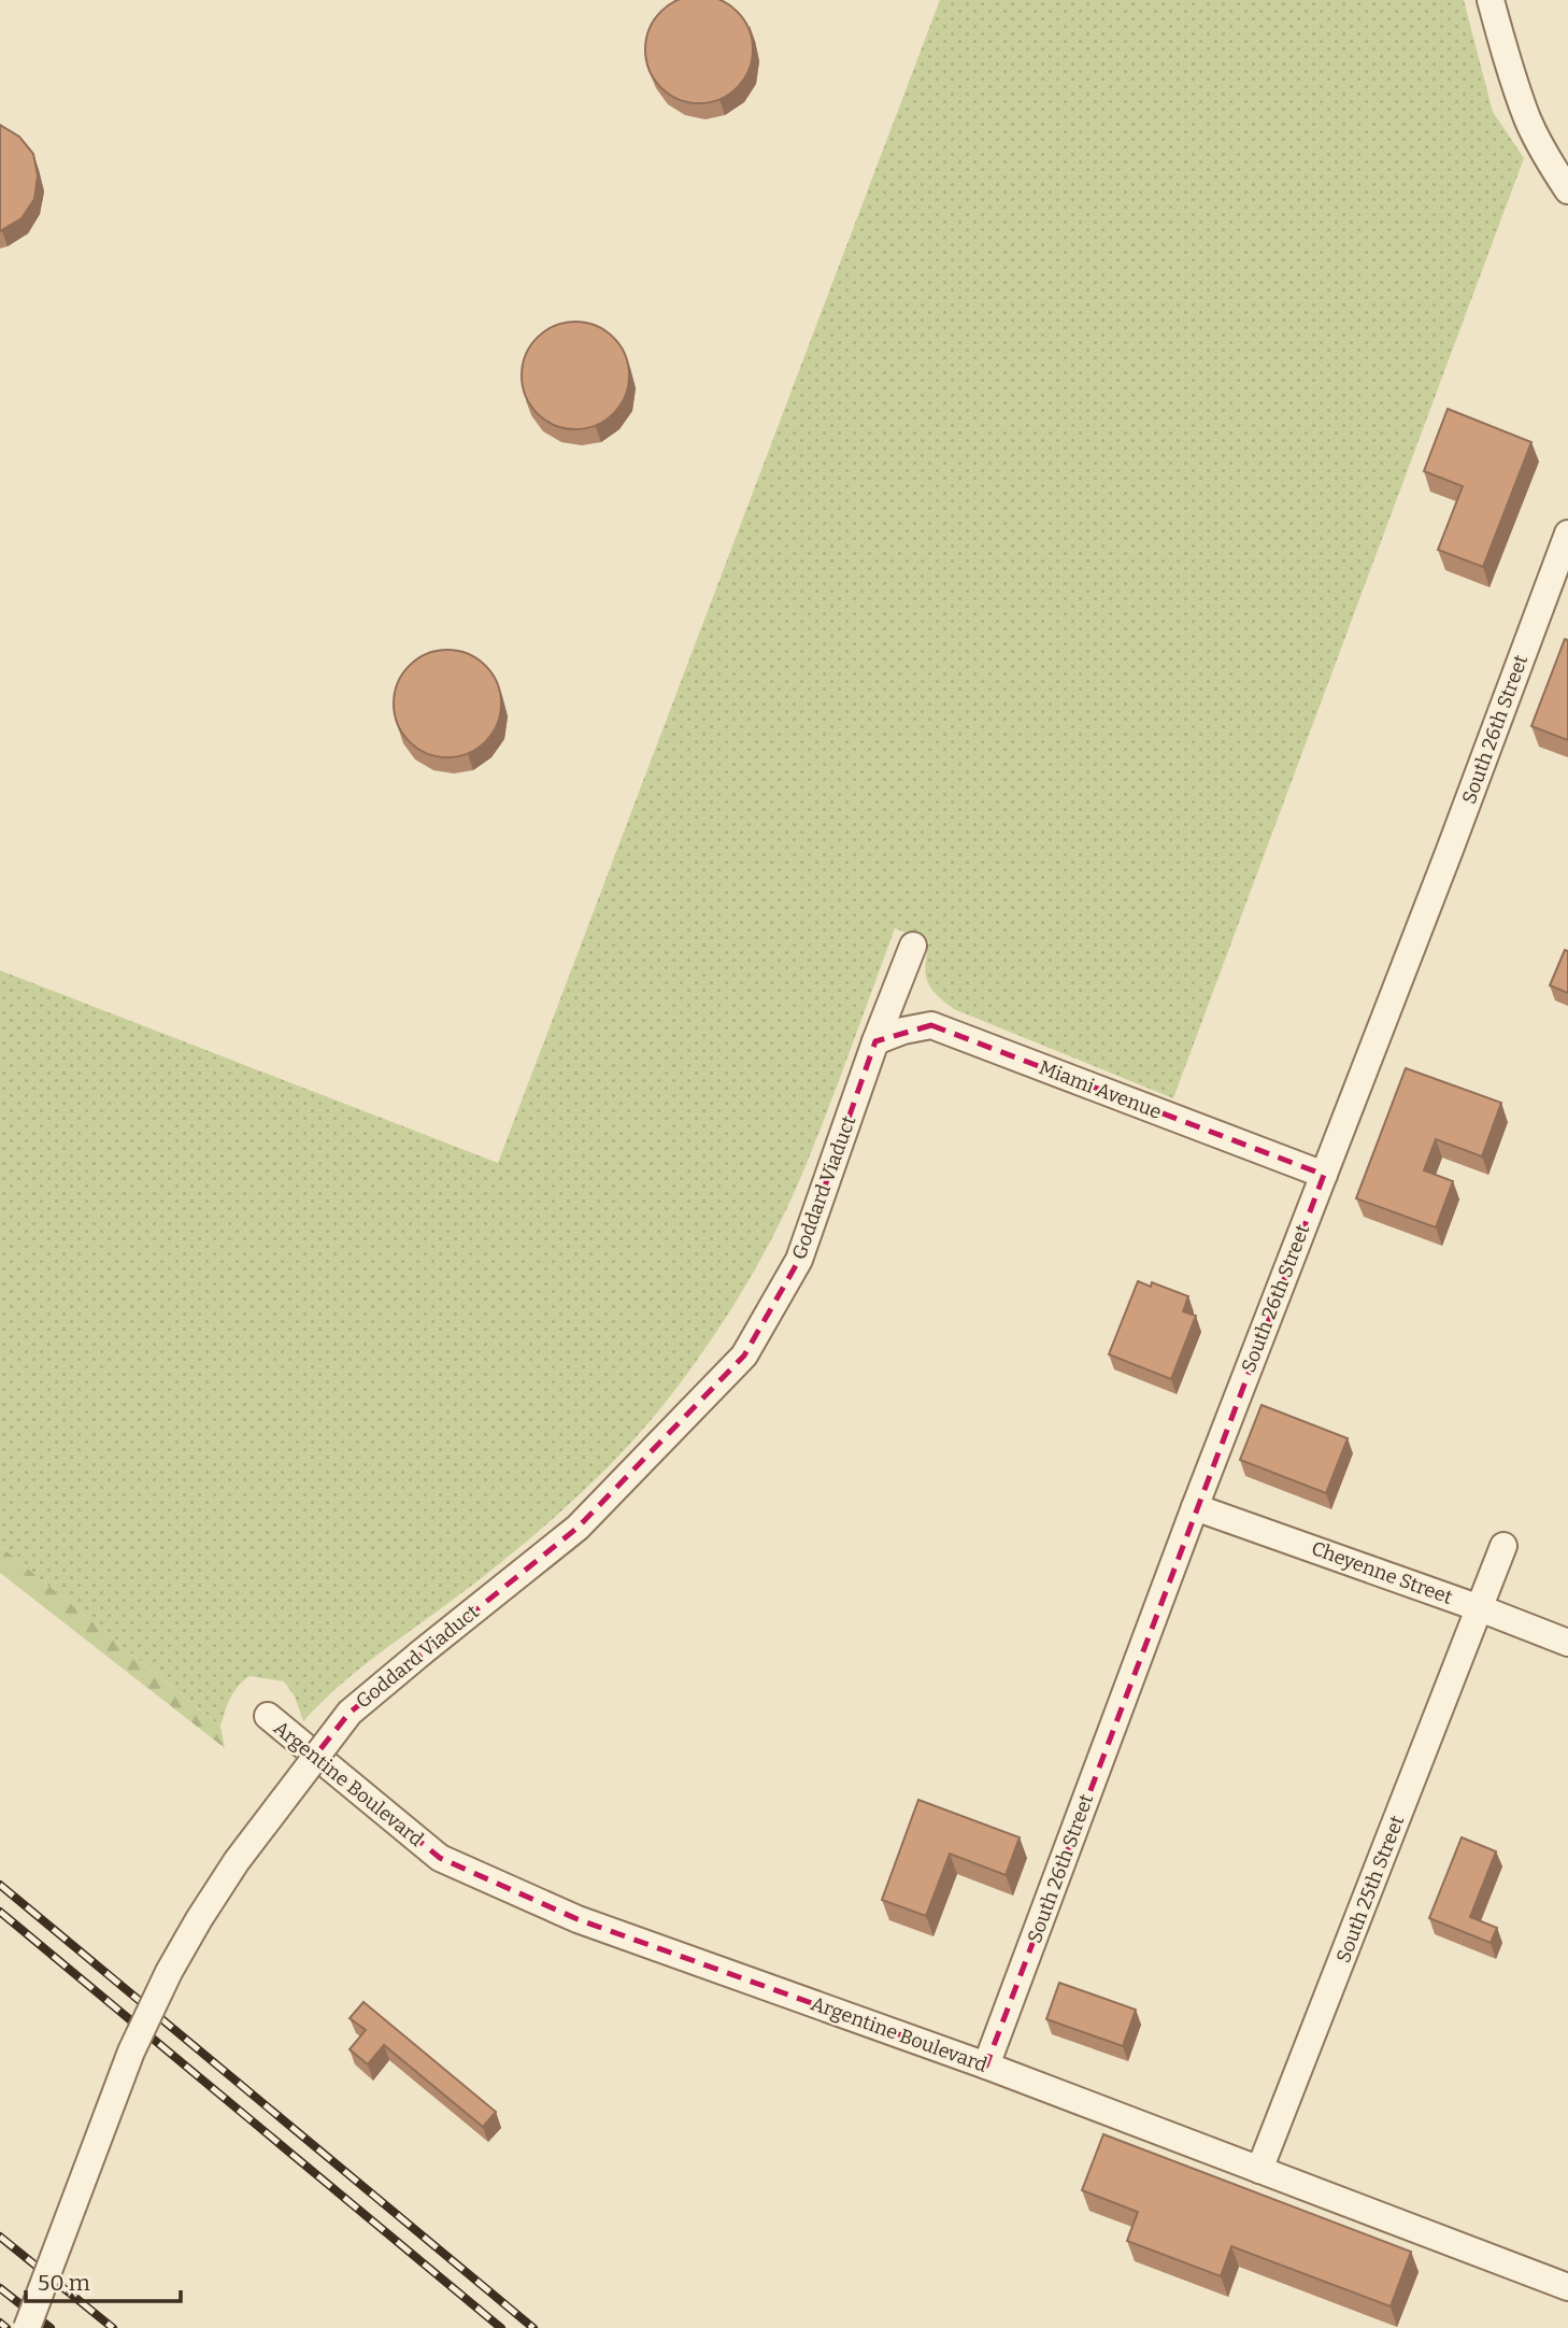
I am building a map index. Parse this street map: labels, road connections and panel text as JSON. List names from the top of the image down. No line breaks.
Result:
{"streets":{"street":["South 26th Street","Miami Avenue","Goddard Viaduct","Cheyenne Street","Argentine Boulevard","South 25th Street"]},"crossings":[["South 26th Street","Miami Avenue"],["South 26th Street","Cheyenne Street"],["South 26th Street","Argentine Boulevard"],["Miami Avenue","Goddard Viaduct"],["Cheyenne Street","South 25th Street"],["Argentine Boulevard","South 25th Street"]],"scale_bar":"50 m"}
